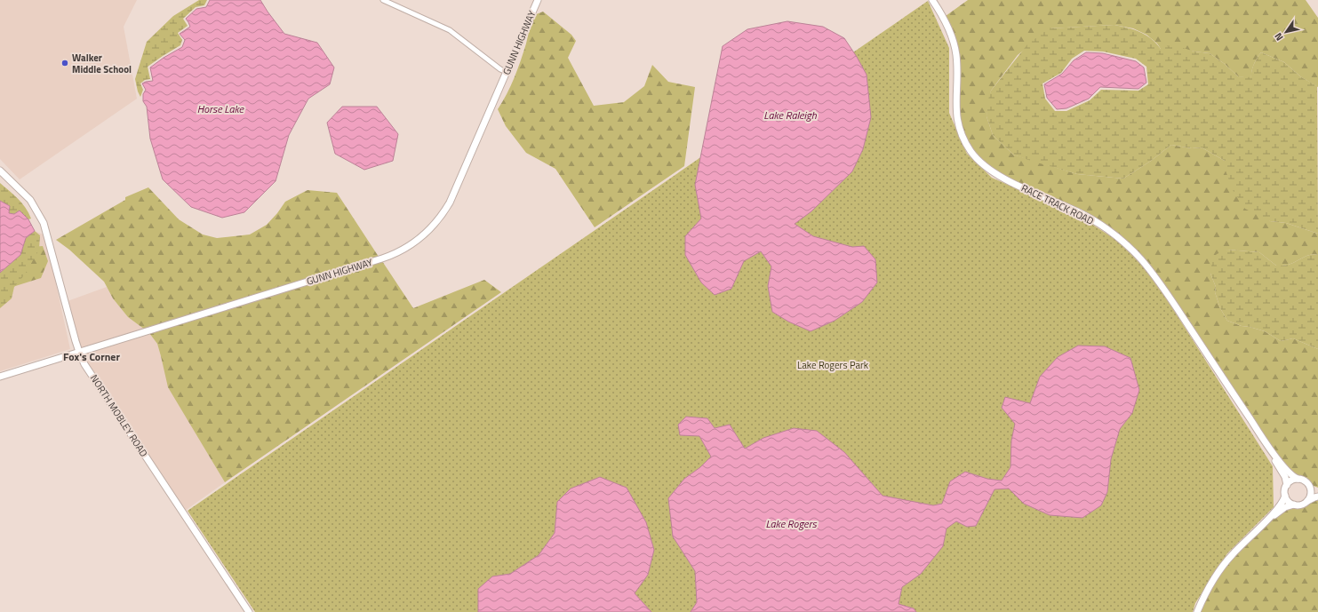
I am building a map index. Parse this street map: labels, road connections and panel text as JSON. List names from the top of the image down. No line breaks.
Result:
{"streets":{"main road":["GUNN HIGHWAY","RACE TRACK ROAD","NORTH MOBLEY ROAD"]},"crossings":[["GUNN HIGHWAY","NORTH MOBLEY ROAD"]],"districts":["Fox's Corner"],"water":["Horse Lake","Lake Raleigh","Lake Rogers"],"parks":["Lake Rogers Park"],"places":["Walker Middle School"],"north":"bottom left"}
